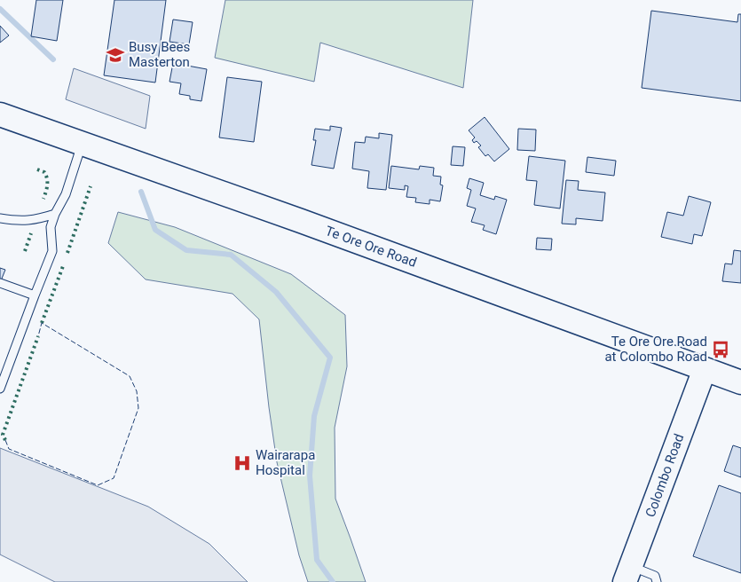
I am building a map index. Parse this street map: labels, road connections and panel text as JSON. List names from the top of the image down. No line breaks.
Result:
{"streets":{"main road":["Te Ore Ore Road","Colombo Road"]},"crossings":[["Te Ore Ore Road","Colombo Road"]],"places":{"school or university":["Busy Bees Masterton"],"bus stop":["Te Ore Ore Road at Colombo Road"],"hospital":["Wairarapa Hospital"]}}
